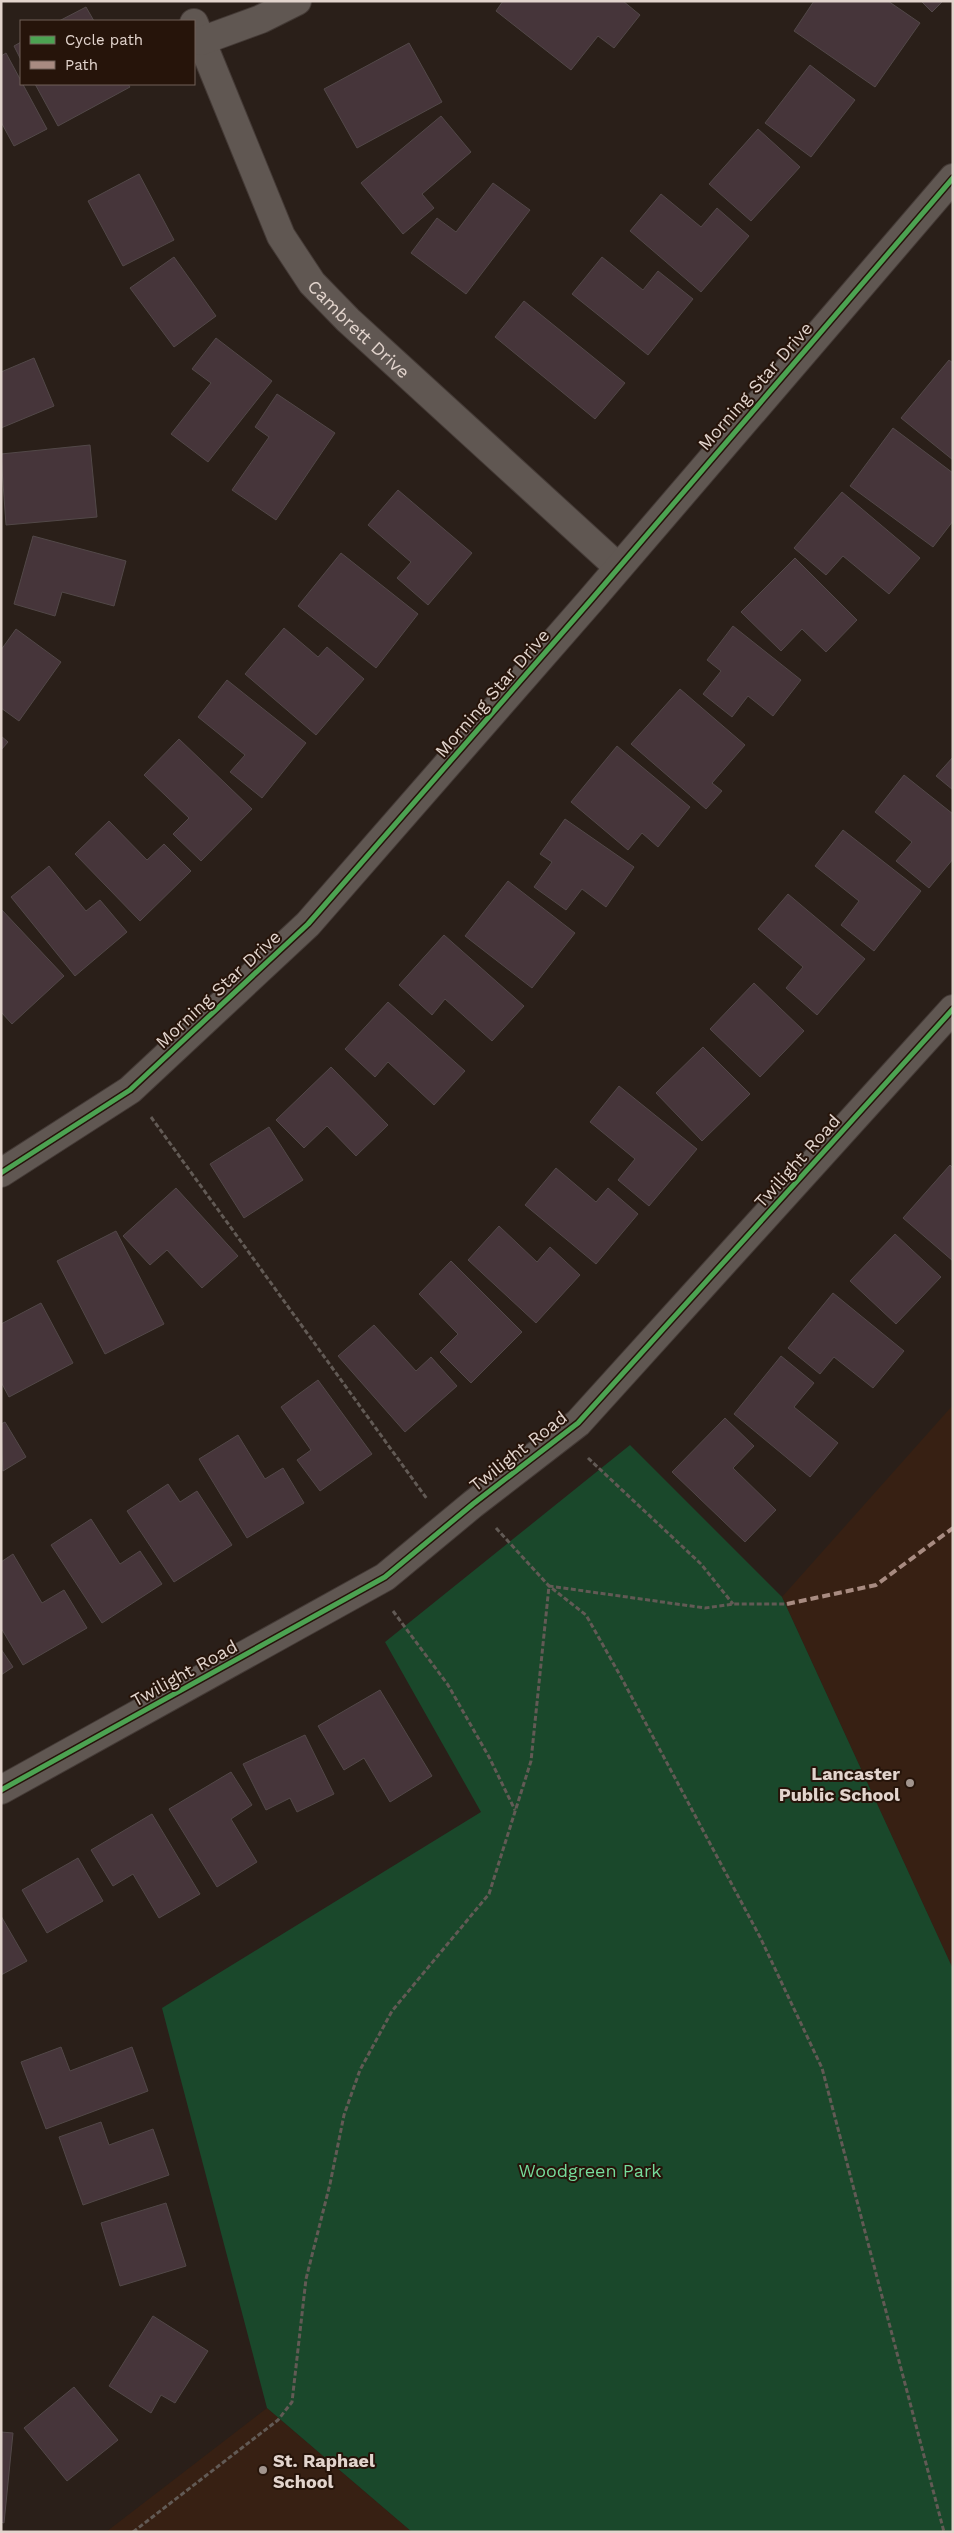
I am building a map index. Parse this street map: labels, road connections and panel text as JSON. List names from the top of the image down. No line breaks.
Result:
{"streets":{"street":["Cambrett Drive","Morning Star Drive","Twilight Road"]},"crossings":[["Cambrett Drive","Morning Star Drive"]],"parks":["Woodgreen Park"],"places":["Lancaster Public School","St. Raphael School"],"legend":["Cycle path","Path"]}
